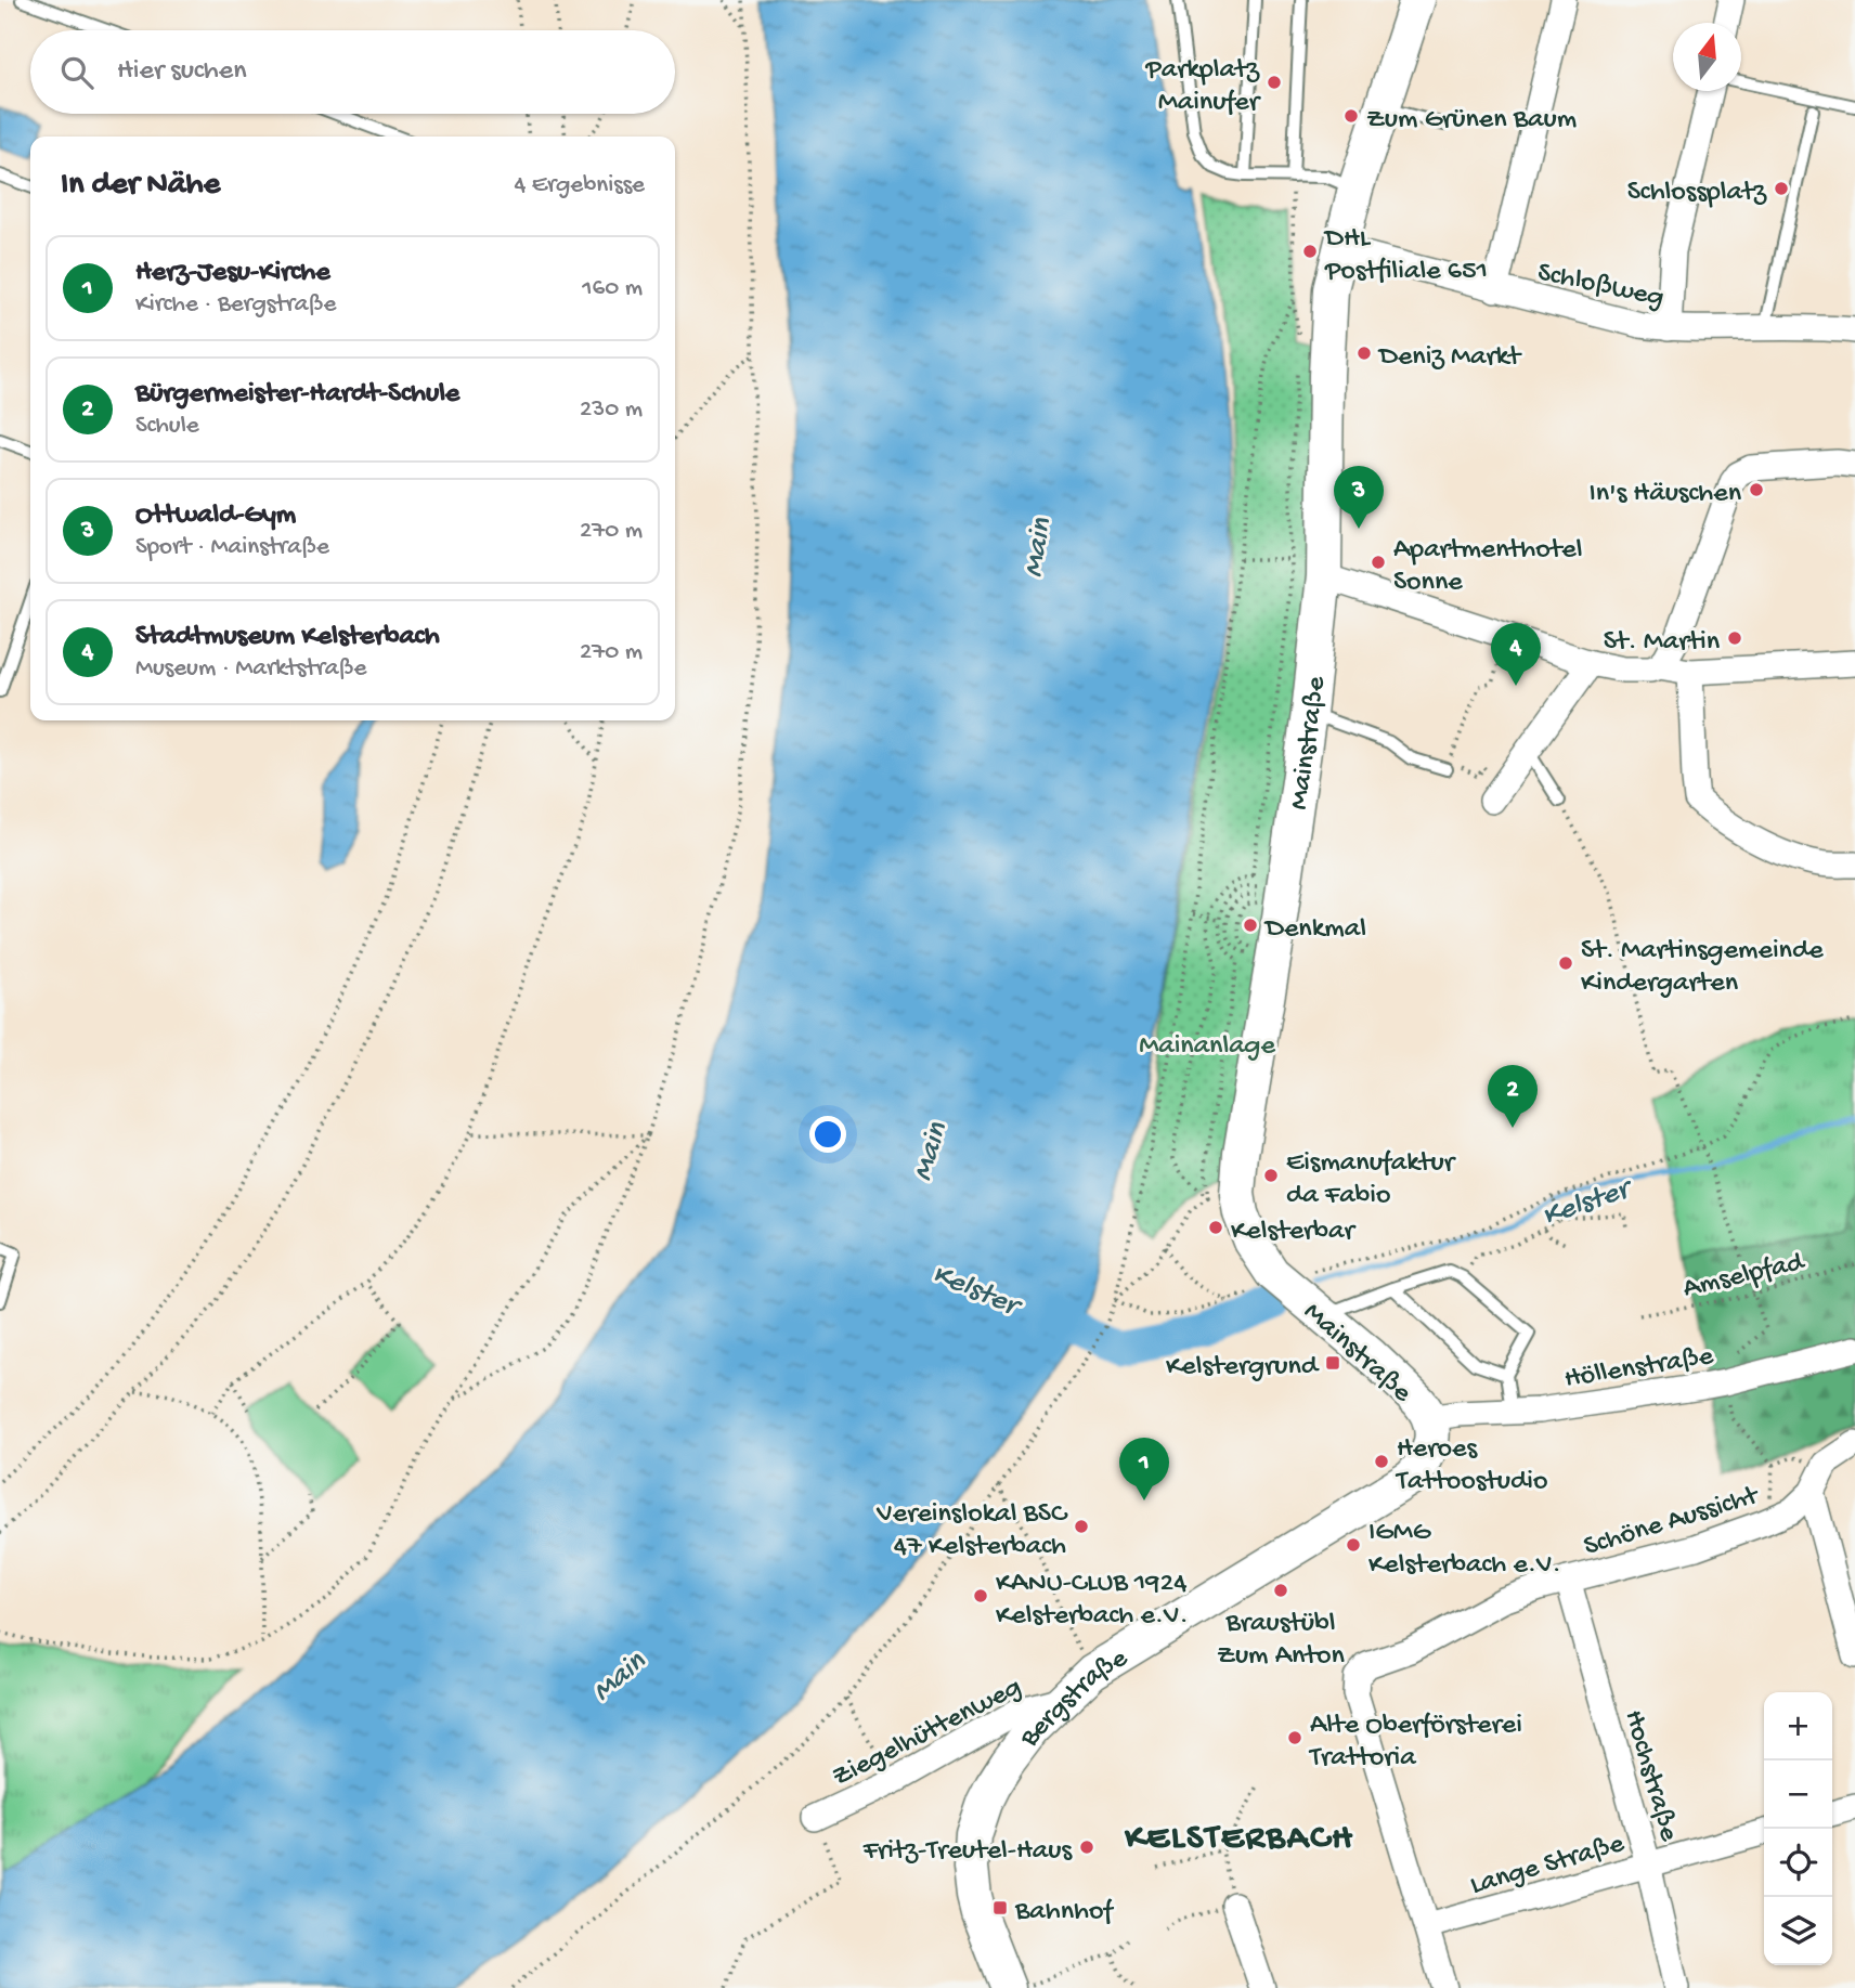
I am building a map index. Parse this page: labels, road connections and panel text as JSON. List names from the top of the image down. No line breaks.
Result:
{"streets":{"street":["Schloßweg","Mainstraße","Höllenstraße","Schöne Aussicht","Bergstraße","Ziegelhüttenweg","Hochstraße","Lange Straße"],"path":["Amselpfad"]},"crossings":[["Schloßweg","Mainstraße"],["Mainstraße","Höllenstraße"],["Mainstraße","Bergstraße"],["Höllenstraße","Bergstraße"],["Schöne Aussicht","Hochstraße"],["Schöne Aussicht","Lange Straße"],["Bergstraße","Ziegelhüttenweg"],["Hochstraße","Lange Straße"]],"districts":["KELSTERBACH"],"water":["Main","Kelster"],"parks":["Mainanlage"],"places":{"other":["Parkplatz Mainufer","Zum Grünen Baum","Schlossplatz","DHL Postfiliale 651","Deniz Markt","In's Häuschen","Apartmenthotel Sonne","St. Martin","Denkmal","St. Martinsgemeinde Kindergarten","Eismanufaktur da Fabio","Kelsterbar","Heroes Tattoostudio","Vereinslokal BSC 47 Kelsterbach","IGMG Kelsterbach e.V.","Braustübl Zum Anton","KANU-CLUB 1924 Kelsterbach e.V.","Alte Oberförsterei Trattoria","Fritz-Treutel-Haus"],"transit":["Kelstergrund","Bahnhof"]},"north":"top","page":{"search":"Hier suchen","heading":["In der Nähe","4 Ergebnisse"],"list":[{"mark":"1","name":"Herz-Jesu-Kirche","note":"Kirche · Bergstraße","value":"160 m"},{"mark":"2","name":"Bürgermeister-Hardt-Schule","note":"Schule","value":"230 m"},{"mark":"3","name":"Ottwald-Gym","note":"Sport · Mainstraße","value":"270 m"},{"mark":"4","name":"Stadtmuseum Kelsterbach","note":"Museum · Marktstraße","value":"270 m"}],"pins":["3","4","2","1"],"map_buttons":["+","−"]}}
